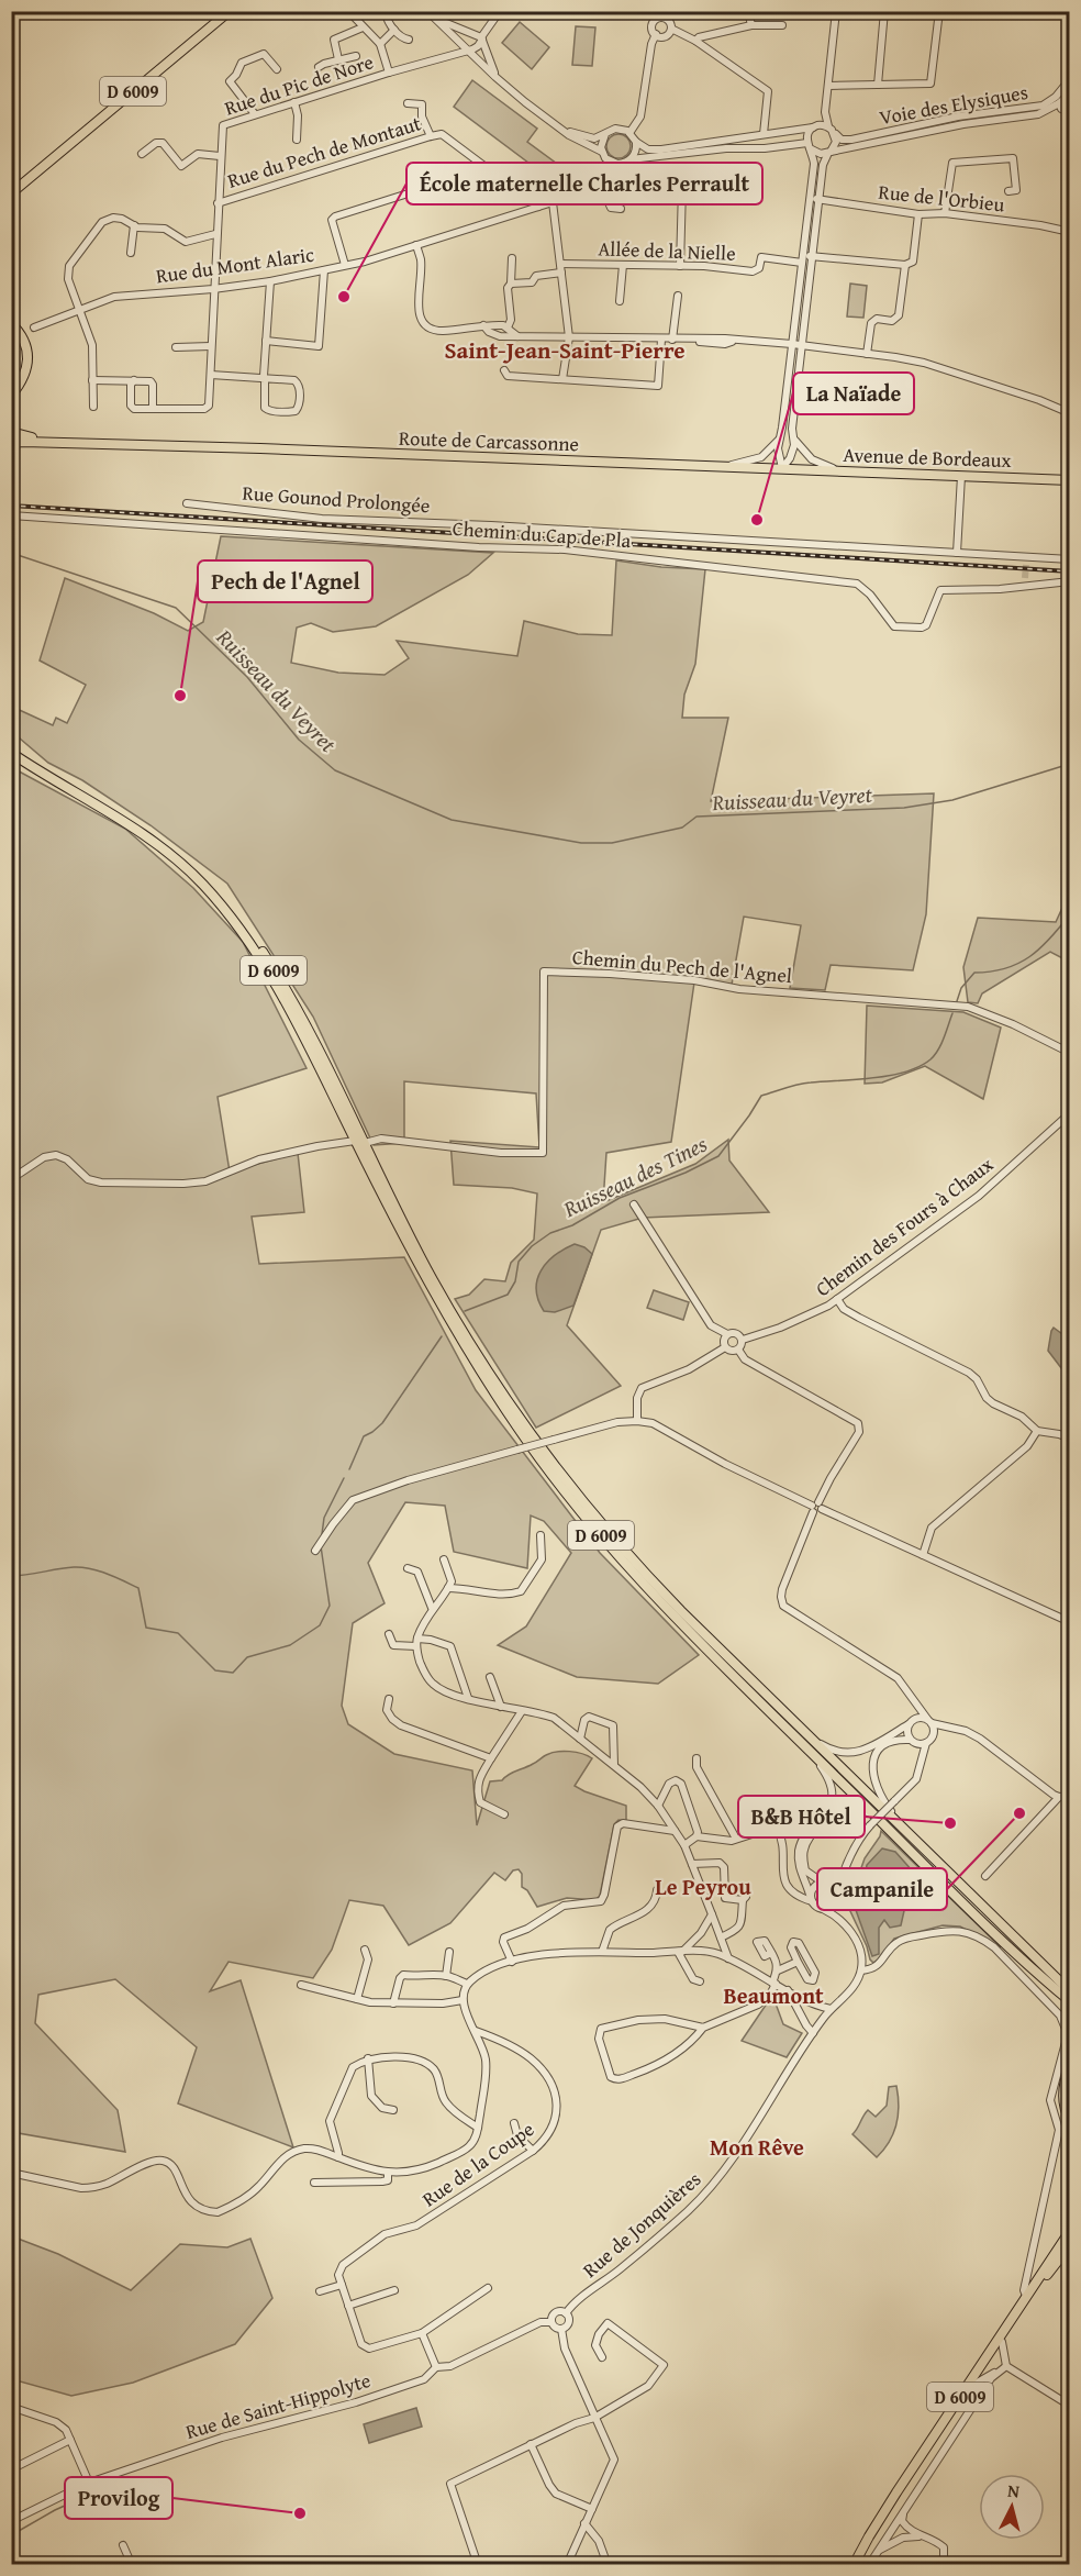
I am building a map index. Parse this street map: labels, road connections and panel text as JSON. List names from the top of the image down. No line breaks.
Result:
{"streets":{"main road":["D 6009","Route de Carcassonne","Avenue de Bordeaux"],"street":["Rue du Pic de Nore","Voie des Elysiques","Rue du Pech de Montaut","Rue de l'Orbieu","Allée de la Nielle","Rue du Mont Alaric","Rue Gounod Prolongée","Chemin du Cap de Pla","Chemin du Pech de l'Agnel","Chemin des Fours à Chaux","Rue de la Coupe","Rue de Jonquières","Rue de Saint-Hippolyte"]},"crossings":[["Rue du Pic de Nore","Rue du Pech de Montaut"],["Rue du Pic de Nore","Rue du Mont Alaric"],["D 6009","Chemin du Pech de l'Agnel"],["Route de Carcassonne","Avenue de Bordeaux"],["Rue de Jonquières","Rue de Saint-Hippolyte"]],"districts":["Saint-Jean-Saint-Pierre","Le Peyrou","Beaumont","Mon Rêve"],"water":["Ruisseau du Veyret","Ruisseau des Tines"],"places":["École maternelle Charles Perrault","La Naïade","Pech de l'Agnel","Campanile","B&B Hôtel","Provilog"],"north":"top"}
